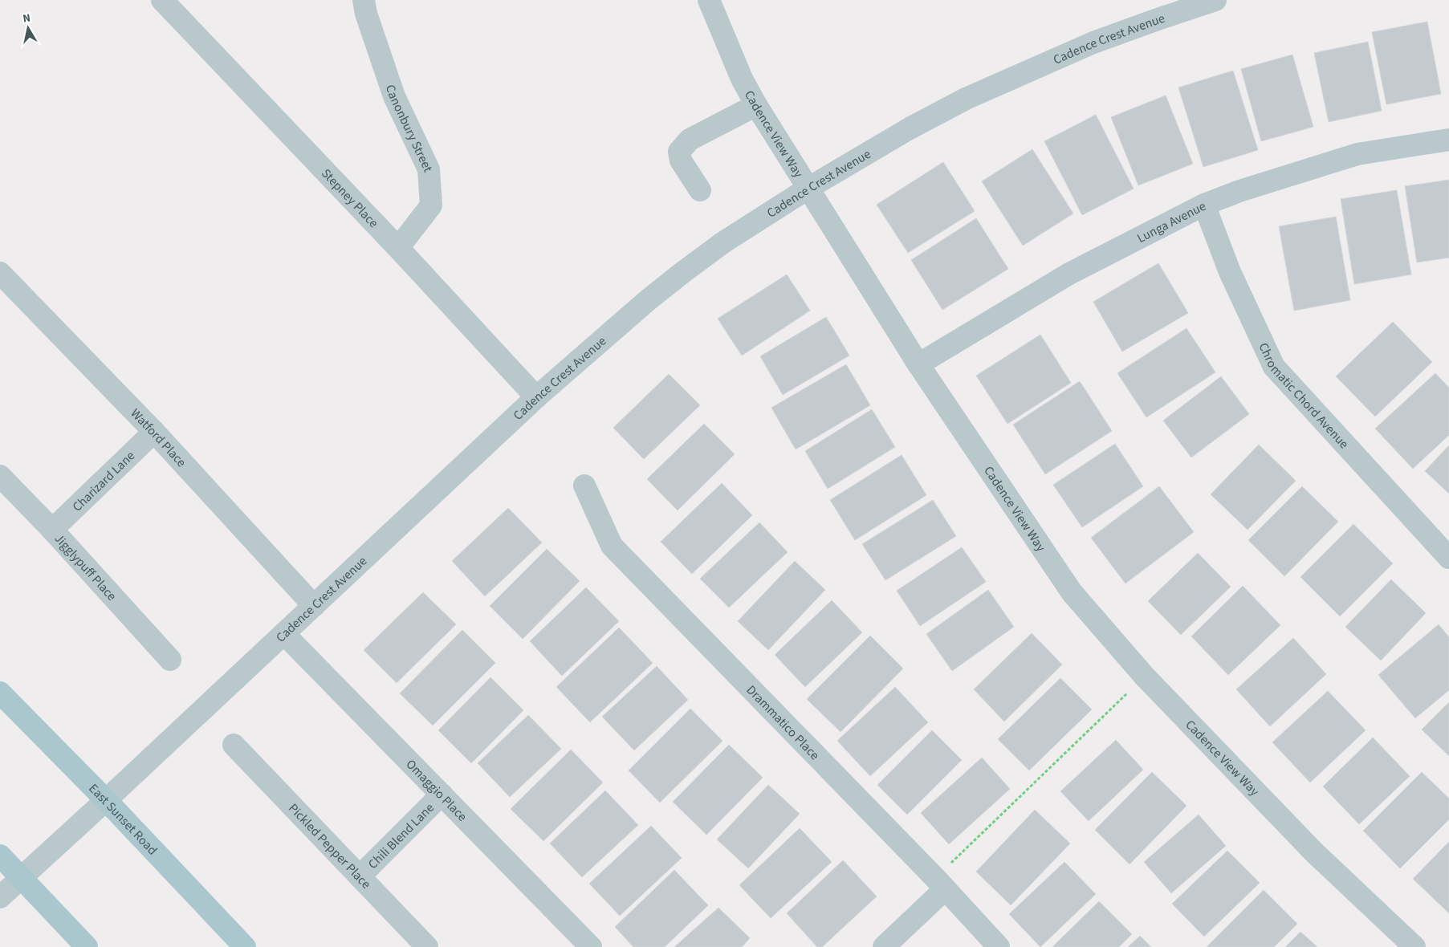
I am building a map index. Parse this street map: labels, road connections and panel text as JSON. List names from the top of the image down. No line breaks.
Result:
{"streets":{"main road":["East Sunset Road"],"street":["Cadence Crest Avenue","Canonbury Street","Cadence View Way","Stepney Place","Lunga Avenue","Chromatic Chord Avenue","Watford Place","Charizard Lane","Jigglypuff Place","Drammatico Place","Omaggio Place","Chili Blend Lane","Pickled Pepper Place"]},"crossings":[["Cadence Crest Avenue","Cadence View Way"],["Cadence Crest Avenue","Stepney Place"],["Cadence Crest Avenue","Watford Place"],["Cadence Crest Avenue","Omaggio Place"],["Cadence Crest Avenue","East Sunset Road"],["Canonbury Street","Stepney Place"],["Cadence View Way","Lunga Avenue"],["Lunga Avenue","Chromatic Chord Avenue"],["Watford Place","Charizard Lane"],["Charizard Lane","Jigglypuff Place"],["Omaggio Place","Chili Blend Lane"],["Chili Blend Lane","Pickled Pepper Place"]],"north":"top"}
